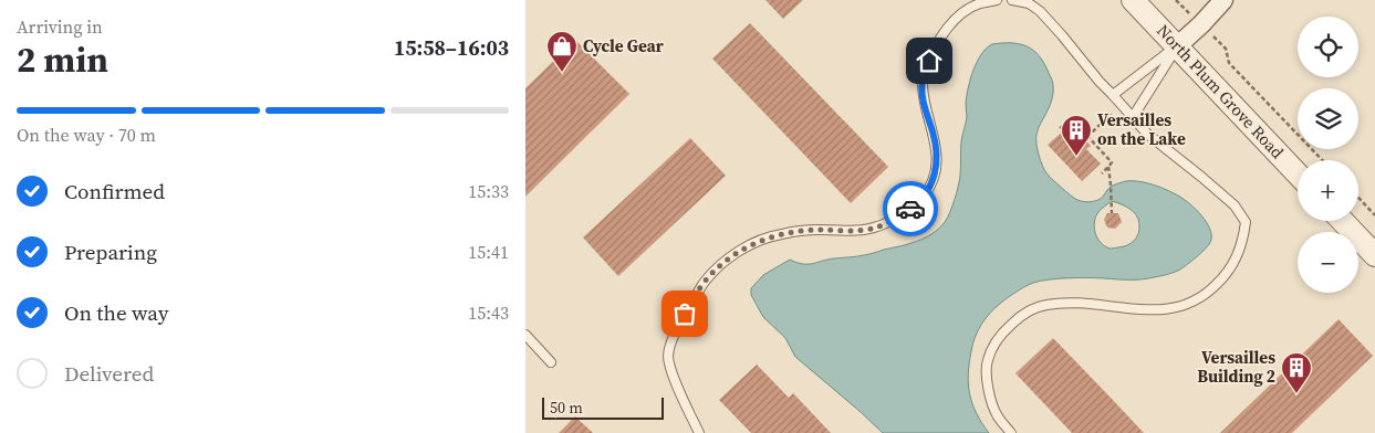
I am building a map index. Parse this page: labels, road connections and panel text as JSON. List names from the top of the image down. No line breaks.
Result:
{"streets":{"street":["North Plum Grove Road"]},"places":{"shop":["Cycle Gear"],"building":["Versailles on the Lake","Versailles Building 2"]},"scale_bar":"50 m","page":{"heading":["2 min","Arriving in","15:58–16:03"],"map_buttons":["+","−"],"bar":"On the way · 70 m","list":[["Confirmed","15:33"],["Preparing","15:41"],["On the way","15:43"],"Delivered"],"scale":"50 m"}}
